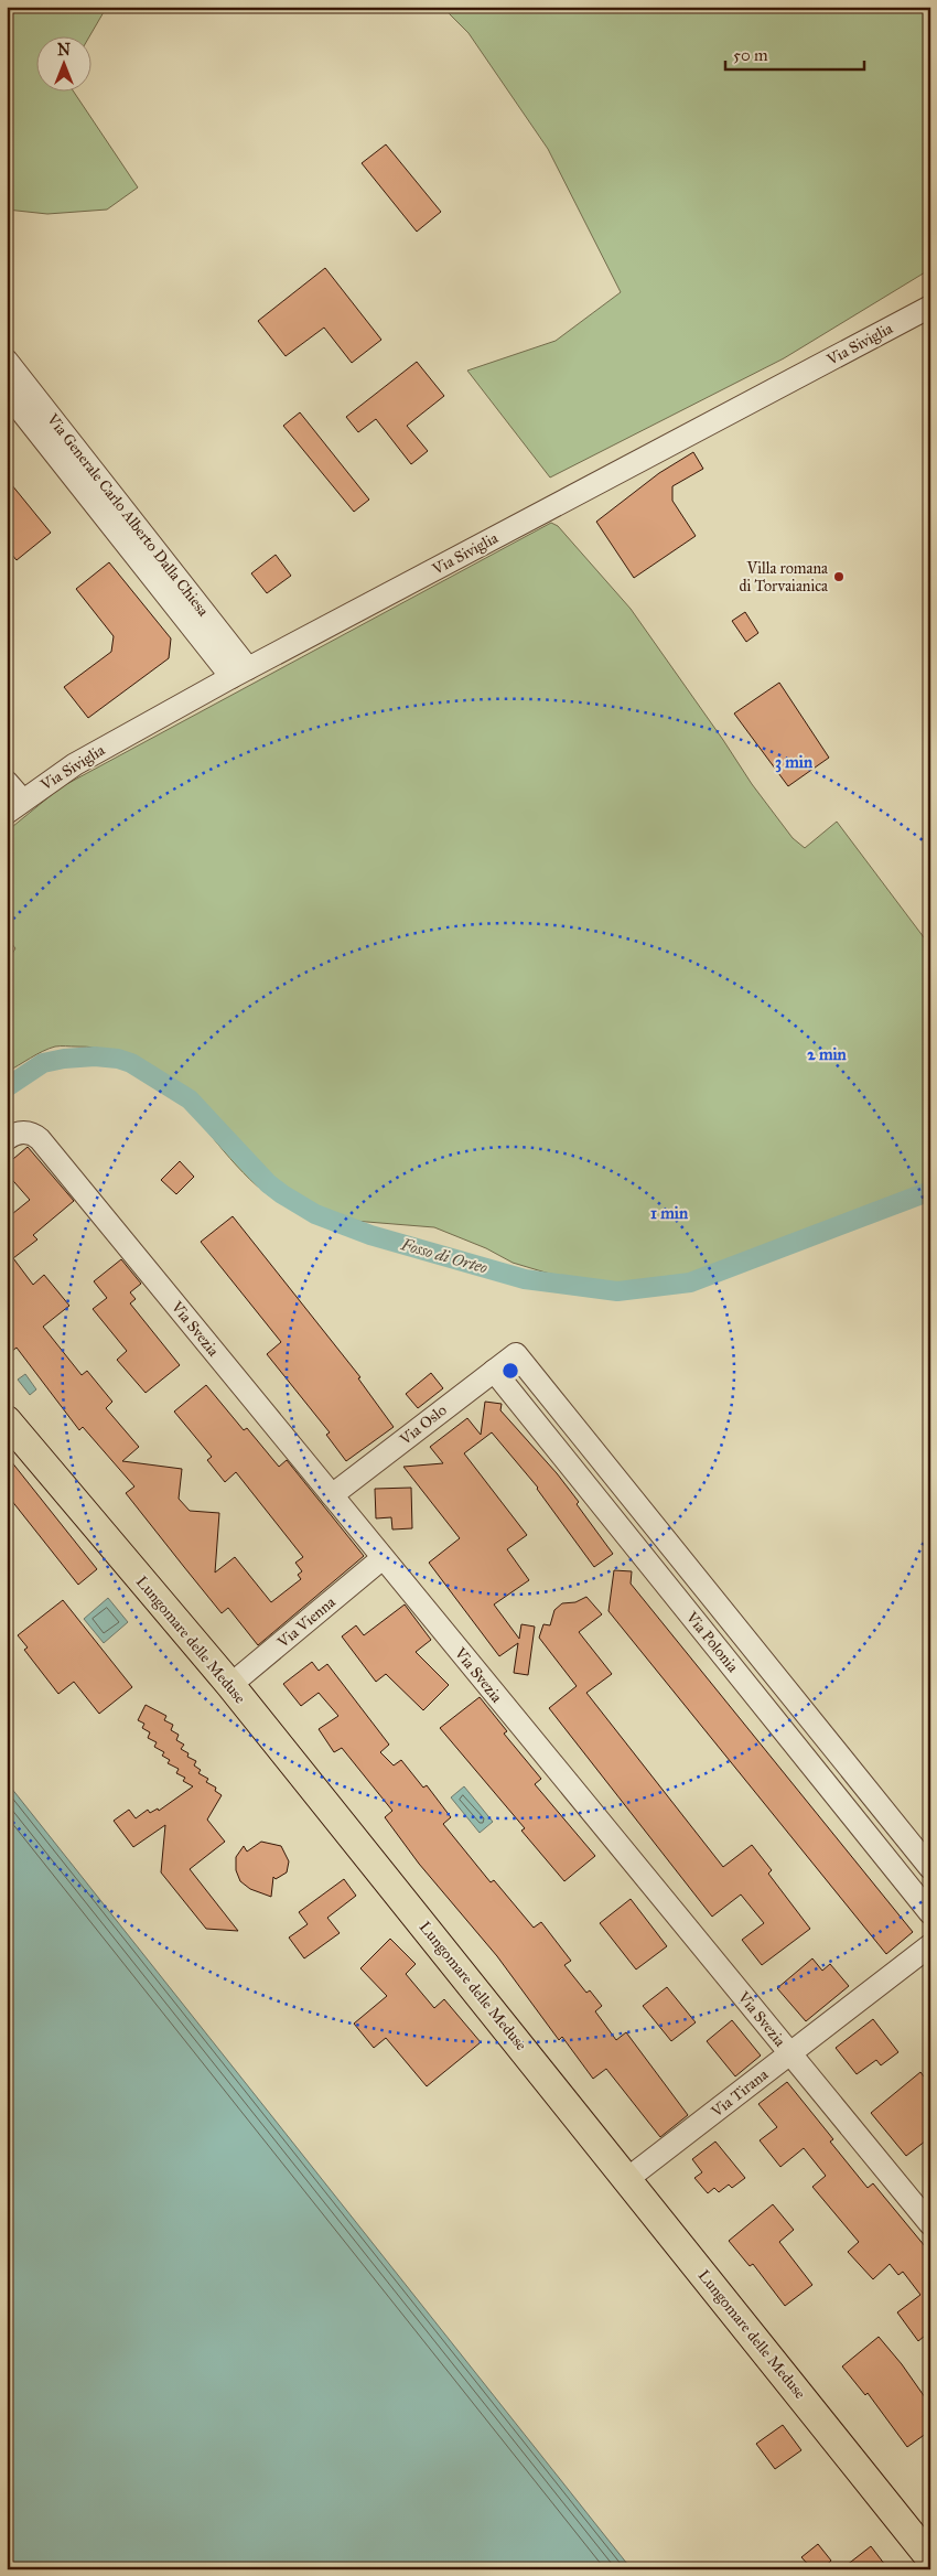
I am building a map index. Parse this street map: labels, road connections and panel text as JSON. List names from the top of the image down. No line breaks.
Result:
{"streets":{"main road":["Lungomare delle Meduse"],"street":["Via Siviglia","Via Generale Carlo Alberto Dalla Chiesa","Via Svezia","Via Oslo","Via Vienna","Via Polonia","Via Tirana"]},"crossings":[["Via Siviglia","Via Generale Carlo Alberto Dalla Chiesa"],["Via Svezia","Via Oslo"],["Via Svezia","Via Vienna"],["Via Svezia","Via Tirana"],["Via Oslo","Via Polonia"],["Via Vienna","Lungomare delle Meduse"],["Lungomare delle Meduse","Via Tirana"]],"water":["Fosso di Orteo"],"places":["Villa romana di Torvaianica"],"scale_bar":"50 m","north":"top","rings":["3 min","2 min","1 min"]}
